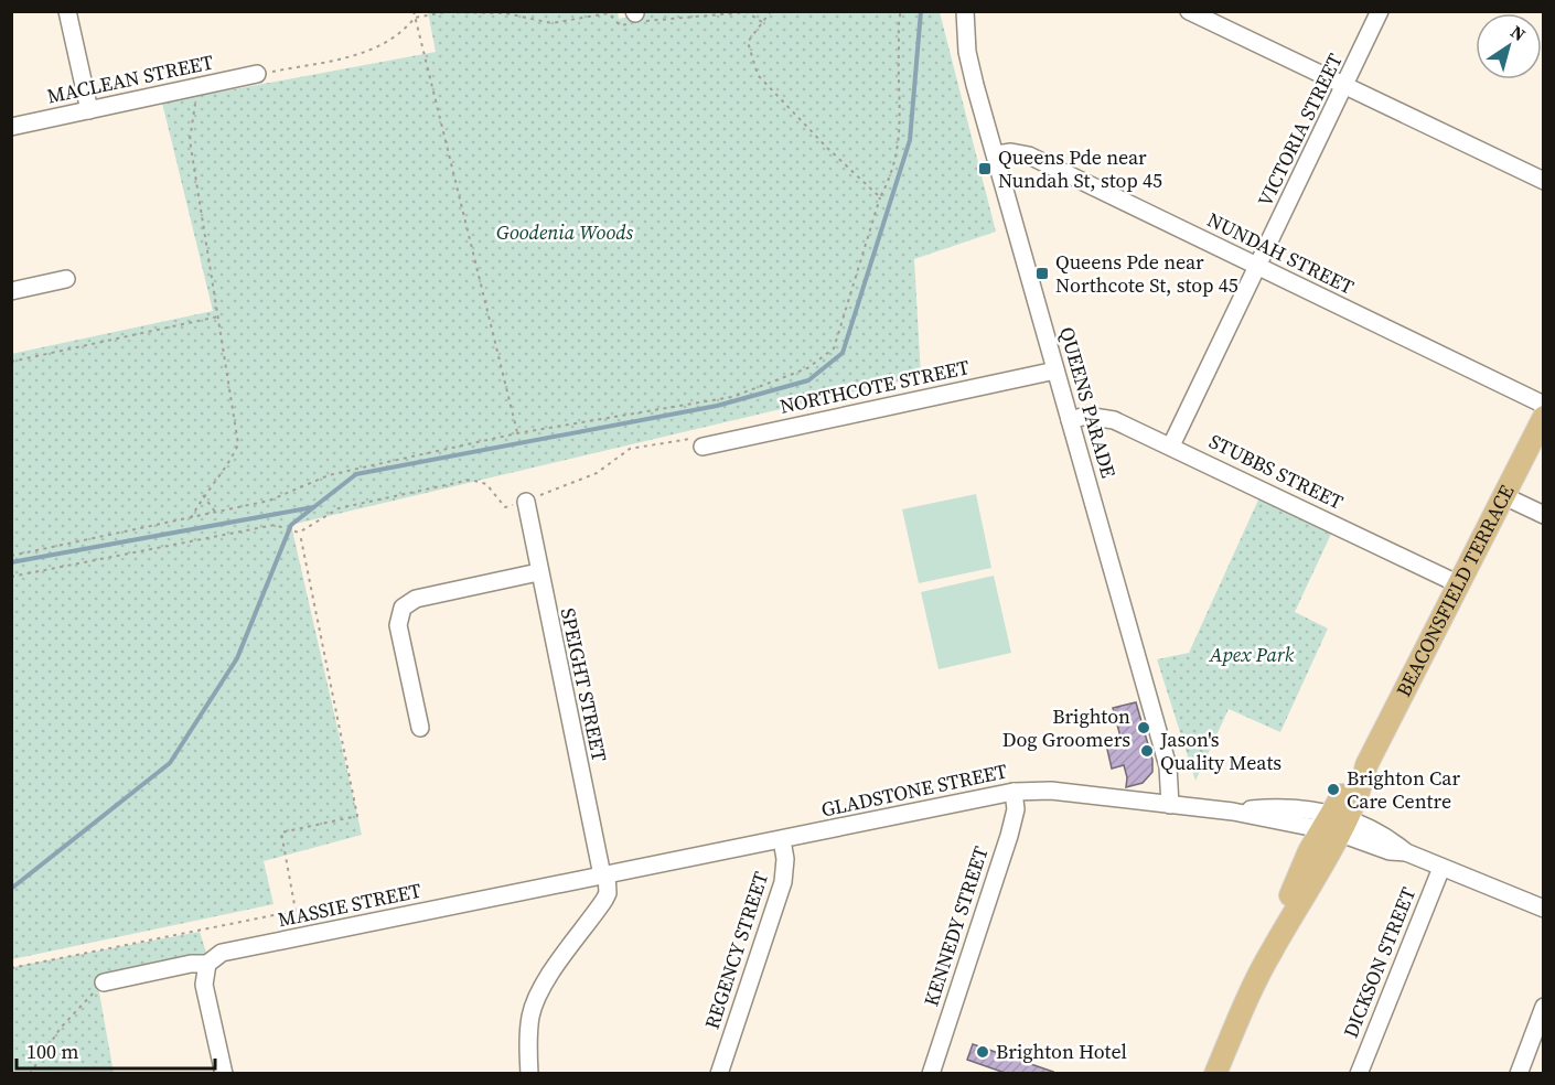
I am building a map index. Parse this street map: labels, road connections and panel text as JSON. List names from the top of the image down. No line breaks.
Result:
{"streets":{"main road":["BEACONSFIELD TERRACE"],"street":["MACLEAN STREET","VICTORIA STREET","NUNDAH STREET","NORTHCOTE STREET","QUEENS PARADE","STUBBS STREET","SPEIGHT STREET","GLADSTONE STREET","MASSIE STREET","KENNEDY STREET","REGENCY STREET","DICKSON STREET"]},"crossings":[["VICTORIA STREET","NUNDAH STREET"],["VICTORIA STREET","STUBBS STREET"],["NUNDAH STREET","QUEENS PARADE"],["NORTHCOTE STREET","QUEENS PARADE"],["QUEENS PARADE","STUBBS STREET"],["QUEENS PARADE","GLADSTONE STREET"],["STUBBS STREET","BEACONSFIELD TERRACE"],["BEACONSFIELD TERRACE","GLADSTONE STREET"],["SPEIGHT STREET","GLADSTONE STREET"],["SPEIGHT STREET","MASSIE STREET"],["GLADSTONE STREET","MASSIE STREET"],["GLADSTONE STREET","KENNEDY STREET"],["GLADSTONE STREET","REGENCY STREET"],["GLADSTONE STREET","DICKSON STREET"]],"parks":["Goodenia Woods","Apex Park"],"places":{"transit":["Queens Pde near Nundah St, stop 45","Queens Pde near Northcote St, stop 45"],"other":["Brighton Dog Groomers","Jason's Quality Meats","Brighton Car Care Centre","Brighton Hotel"]},"scale_bar":"100 m","north":"top right"}
